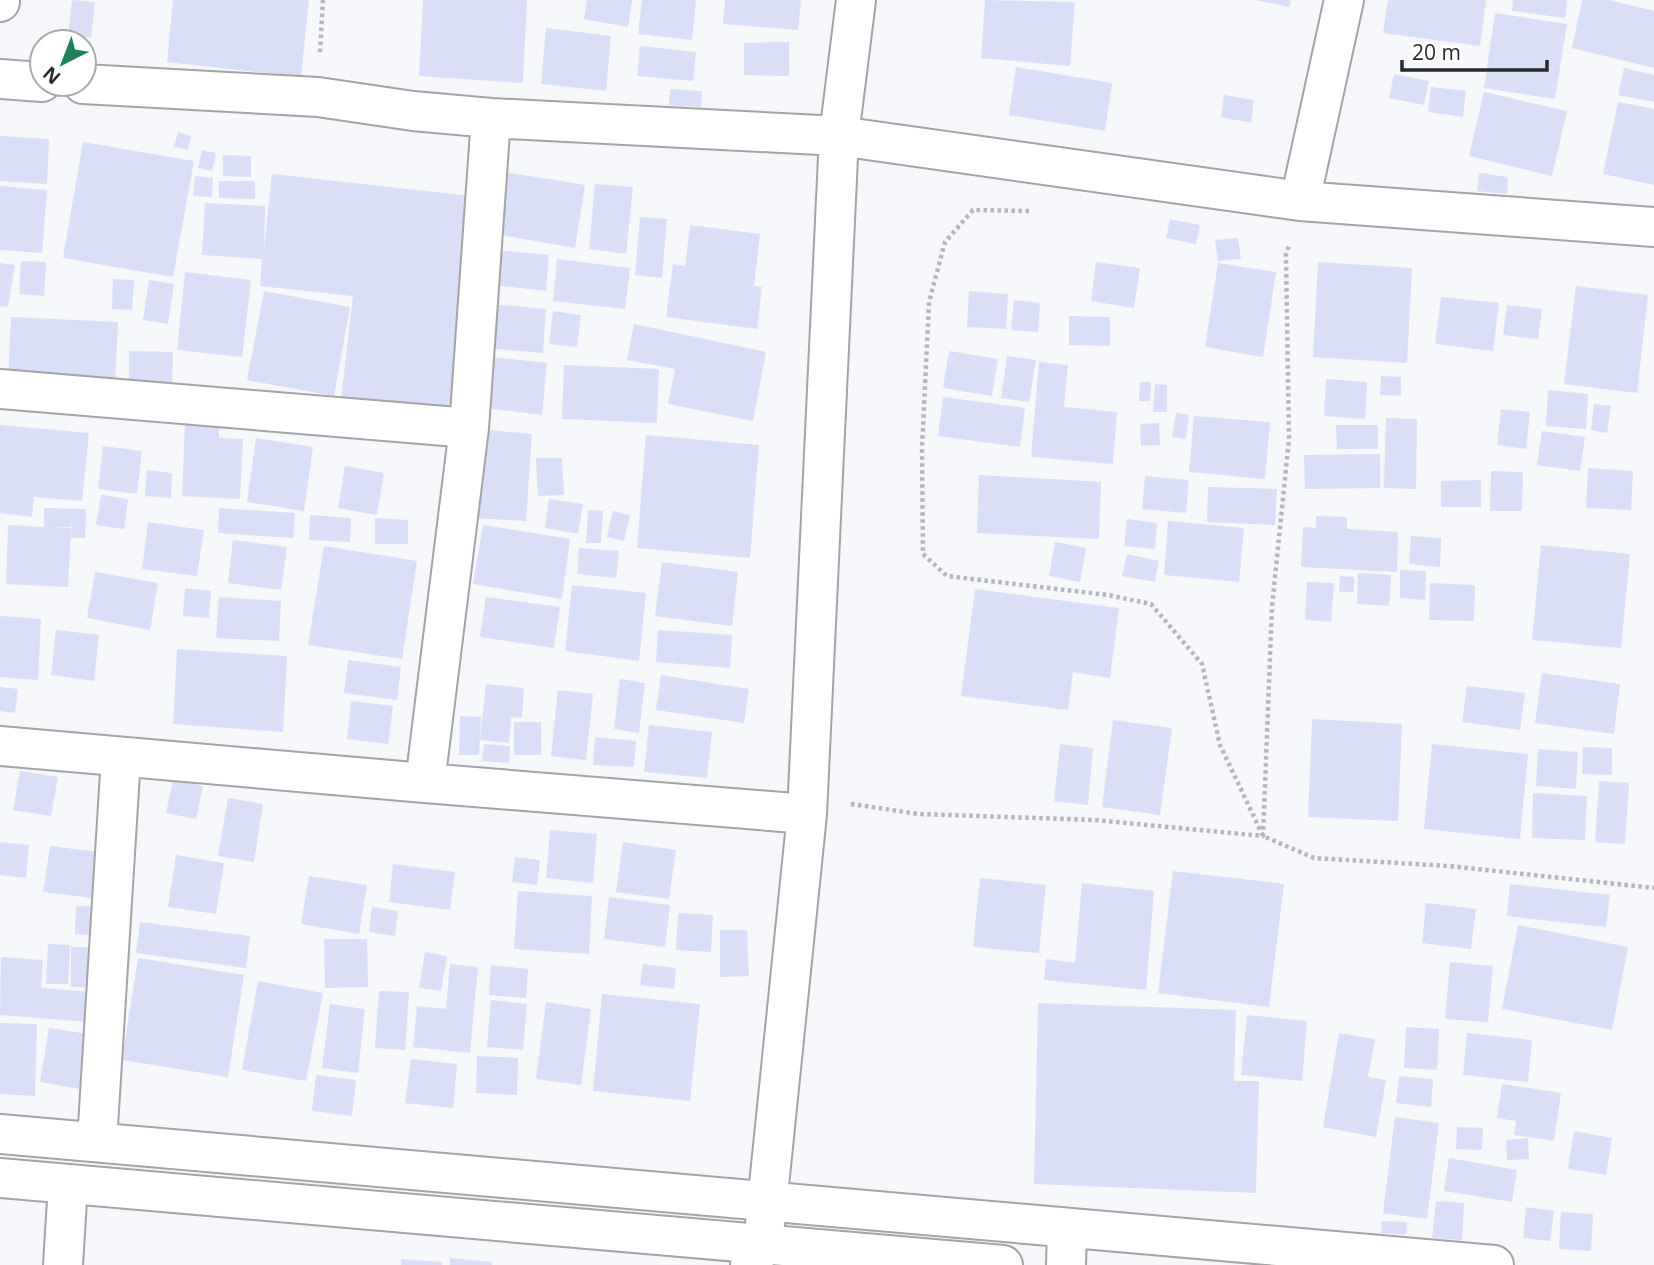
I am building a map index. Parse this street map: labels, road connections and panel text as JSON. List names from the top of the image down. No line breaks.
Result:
{"scale_bar":"20 m","north":"bottom left"}
